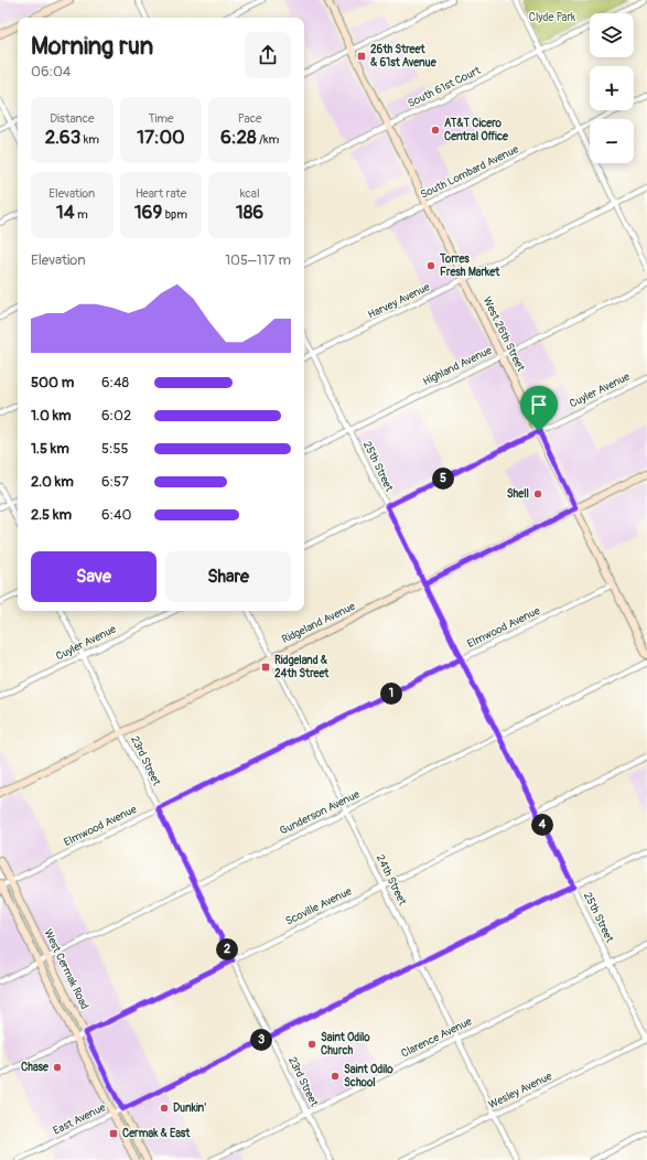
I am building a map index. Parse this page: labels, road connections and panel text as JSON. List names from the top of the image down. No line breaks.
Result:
{"streets":{"main road":["West 26th Street","Ridgeland Avenue","West Cermak Road"],"street":["South 61st Court","South Lombard Avenue","Harvey Avenue","Highland Avenue","Cuyler Avenue","25th Street","Elmwood Avenue","23rd Street","Gunderson Avenue","24th Street","Scoville Avenue","Clarence Avenue","Wesley Avenue","East Avenue"]},"crossings":[["South 61st Court","West 26th Street"],["South Lombard Avenue","West 26th Street"],["Harvey Avenue","West 26th Street"],["Harvey Avenue","25th Street"],["West 26th Street","Highland Avenue"],["West 26th Street","Cuyler Avenue"],["West 26th Street","Ridgeland Avenue"],["West 26th Street","Elmwood Avenue"],["Highland Avenue","25th Street"],["Cuyler Avenue","25th Street"],["Cuyler Avenue","23rd Street"],["25th Street","Ridgeland Avenue"],["25th Street","Elmwood Avenue"],["25th Street","Gunderson Avenue"],["25th Street","Scoville Avenue"],["25th Street","Clarence Avenue"],["25th Street","Wesley Avenue"],["25th Street","East Avenue"],["Ridgeland Avenue","23rd Street"],["Ridgeland Avenue","24th Street"],["Elmwood Avenue","23rd Street"],["Elmwood Avenue","24th Street"],["Elmwood Avenue","West Cermak Road"],["23rd Street","Gunderson Avenue"],["23rd Street","Scoville Avenue"],["23rd Street","Clarence Avenue"],["23rd Street","East Avenue"],["Gunderson Avenue","24th Street"],["Gunderson Avenue","West Cermak Road"],["24th Street","Scoville Avenue"],["24th Street","Clarence Avenue"],["24th Street","Wesley Avenue"],["24th Street","East Avenue"],["Scoville Avenue","West Cermak Road"],["West Cermak Road","East Avenue"]],"parks":["Clyde Park"],"places":{"transit":["26th Street & 61st Avenue","Ridgeland & 24th Street","Cermak & East"],"other":["AT&T Cicero Central Office","Torres Fresh Market","Shell","Saint Odilo Church","Chase","Saint Odilo School","Dunkin'"]},"page":{"map_buttons":["+","−"],"heading":["Morning run","06:04"],"stats":[["Distance","2.63 km"],["Time","17:00"],["Pace","6:28 /km"],["Elevation","14 m"],["Heart rate","169 bpm"],["kcal","186"]],"chart":["Elevation","105–117 m"],"list":[{"name":"500 m","note":"6:48"},{"name":"1.0 km","note":"6:02"},{"name":"1.5 km","note":"5:55"},{"name":"2.0 km","note":"6:57"},{"name":"2.5 km","note":"6:40"}],"pins":["5","1","4","2","3"],"buttons":["Save","Share"]}}
